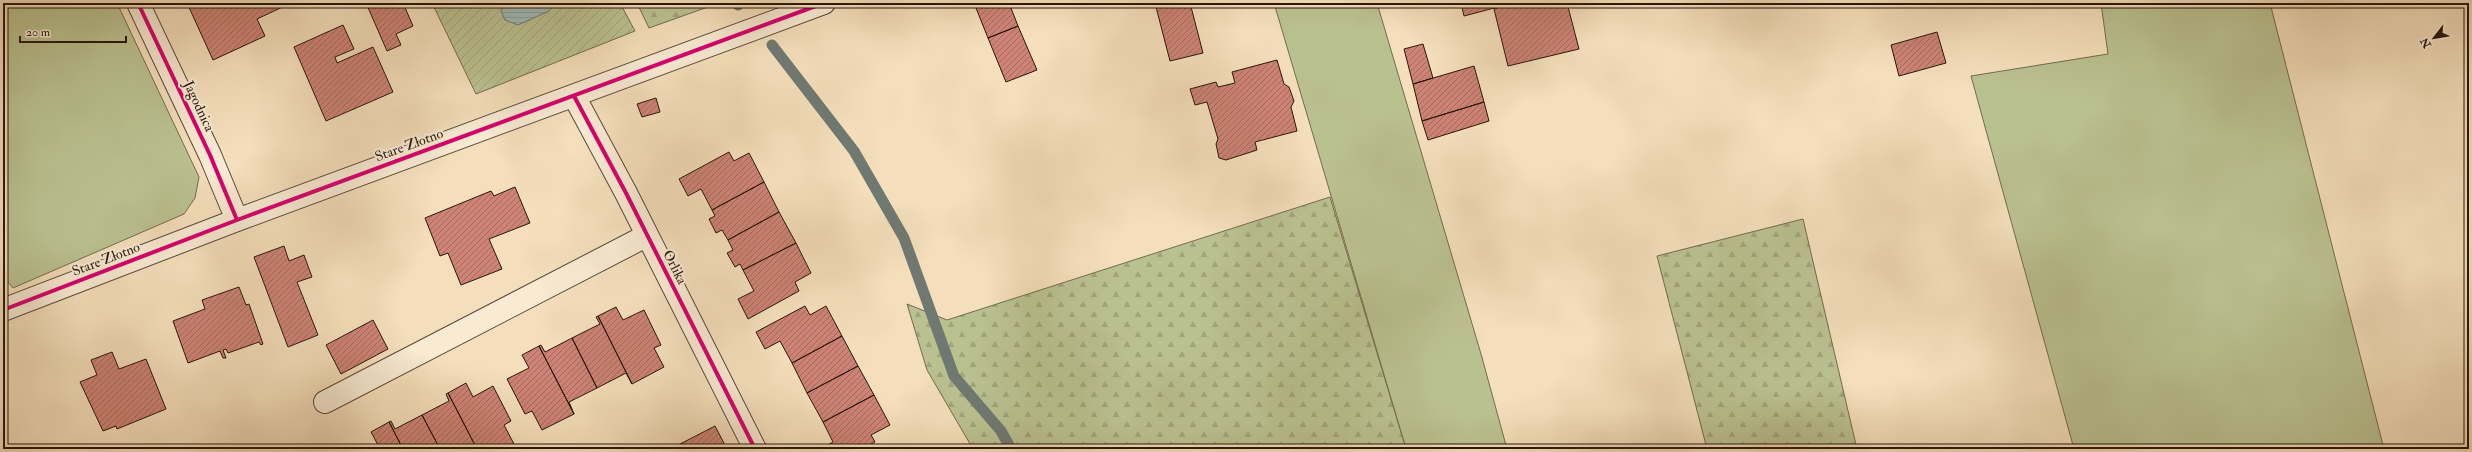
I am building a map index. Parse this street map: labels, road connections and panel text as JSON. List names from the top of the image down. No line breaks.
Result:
{"streets":{"street":["Jagodnica","Stare Złotno","Orlika"]},"crossings":[["Jagodnica","Stare Złotno"],["Stare Złotno","Orlika"]],"scale_bar":"20 m","north":"bottom left"}
